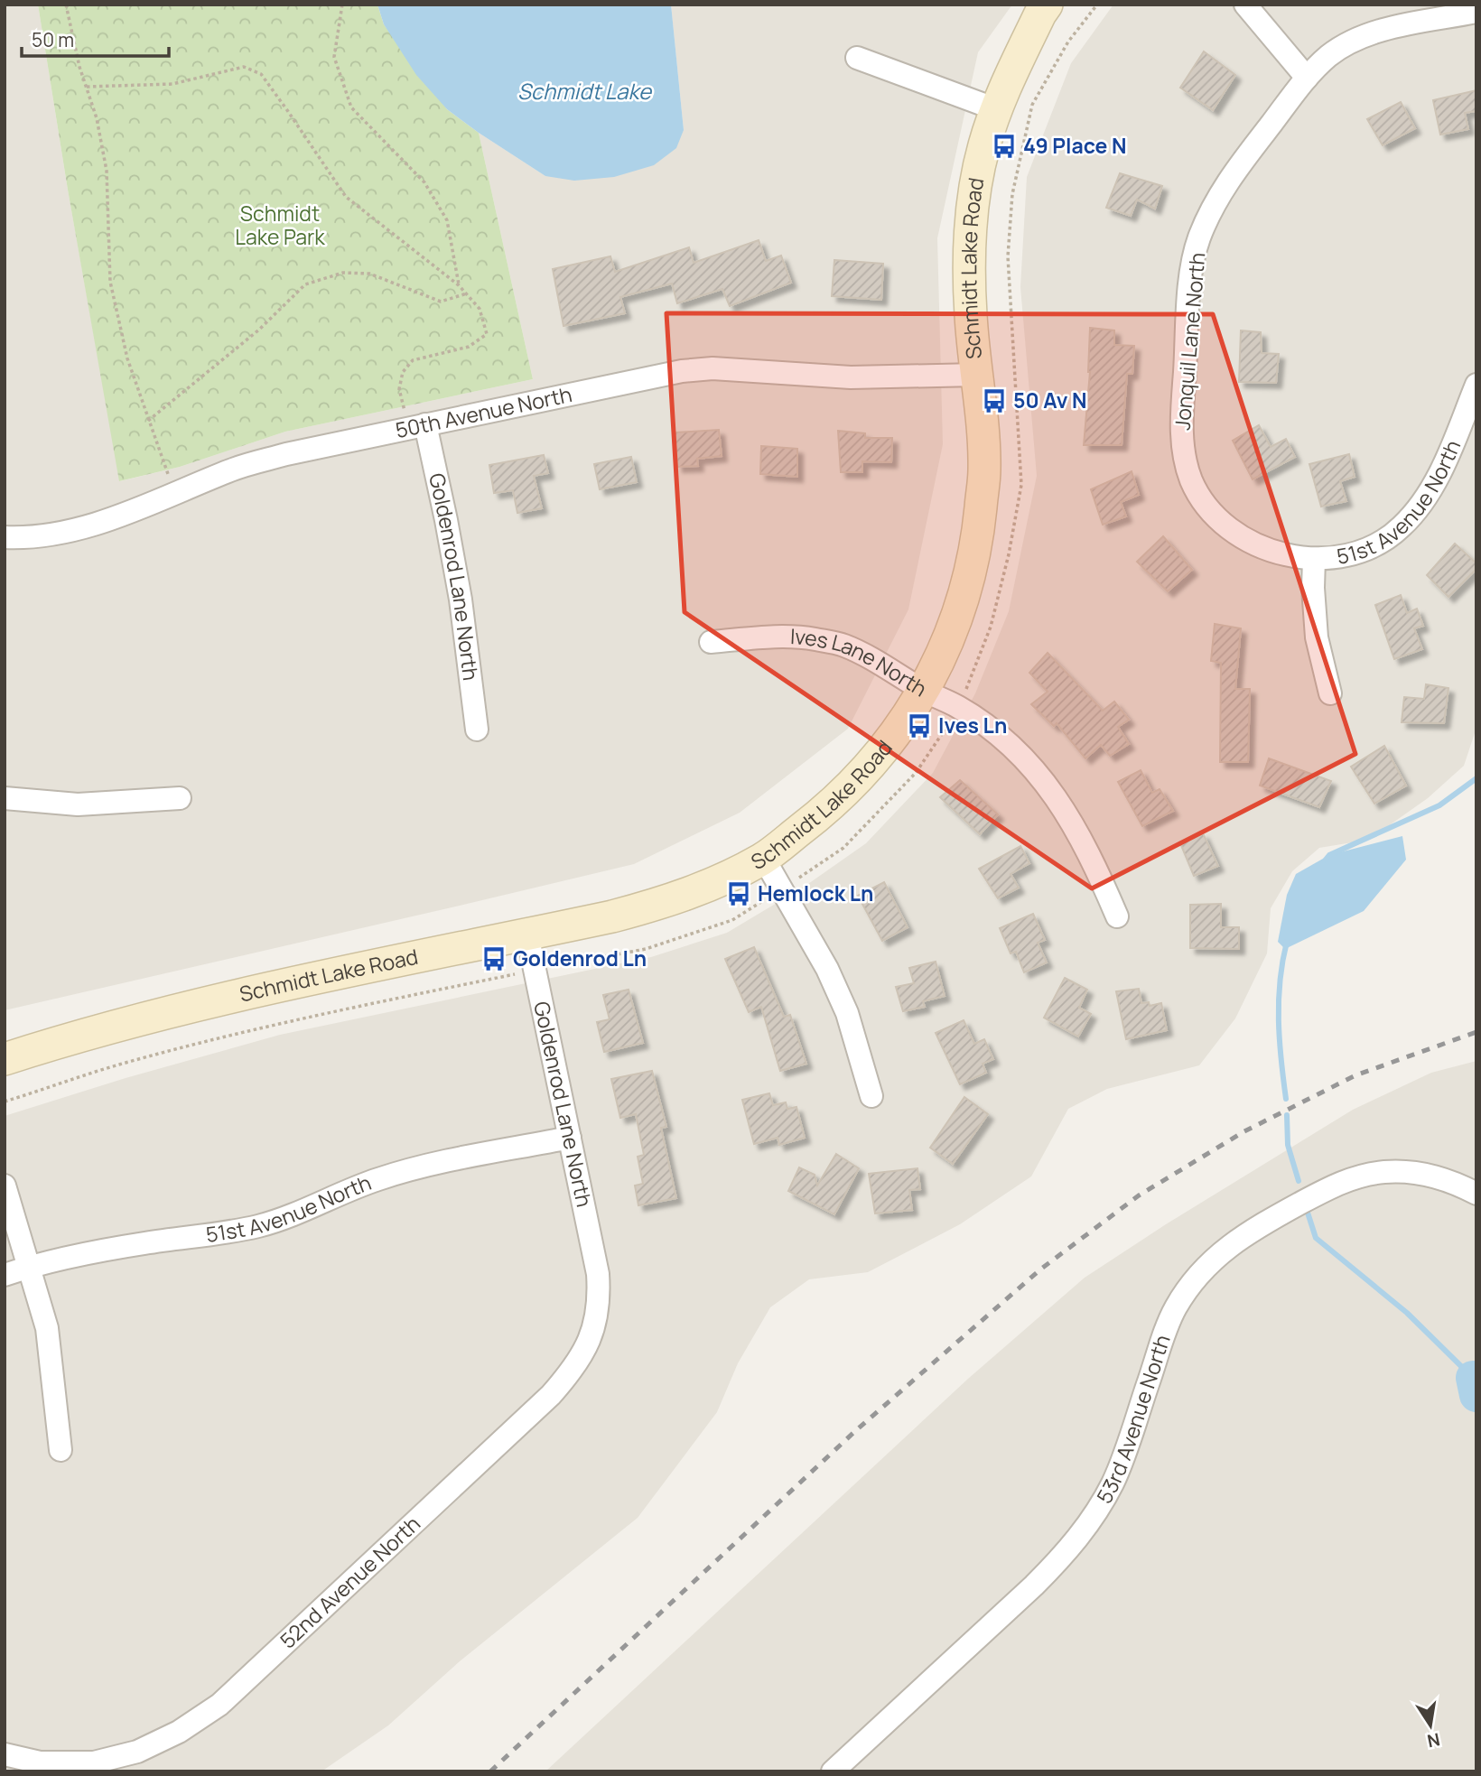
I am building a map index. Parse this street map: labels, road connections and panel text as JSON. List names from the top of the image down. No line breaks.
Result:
{"streets":{"street":["Schmidt Lake Road","Jonquil Lane North","50th Avenue North","51st Avenue North","Goldenrod Lane North","Ives Lane North","53rd Avenue North","52nd Avenue North"]},"crossings":[["Schmidt Lake Road","50th Avenue North"],["Schmidt Lake Road","Goldenrod Lane North"],["Schmidt Lake Road","Ives Lane North"],["Jonquil Lane North","51st Avenue North"],["50th Avenue North","Goldenrod Lane North"],["51st Avenue North","Goldenrod Lane North"],["Goldenrod Lane North","52nd Avenue North"]],"water":["Schmidt Lake"],"parks":["Schmidt Lake Park"],"places":{"bus stop":["49 Place N","50 Av N","Ives Ln","Hemlock Ln","Goldenrod Ln"]},"scale_bar":"50 m","north":"bottom"}
